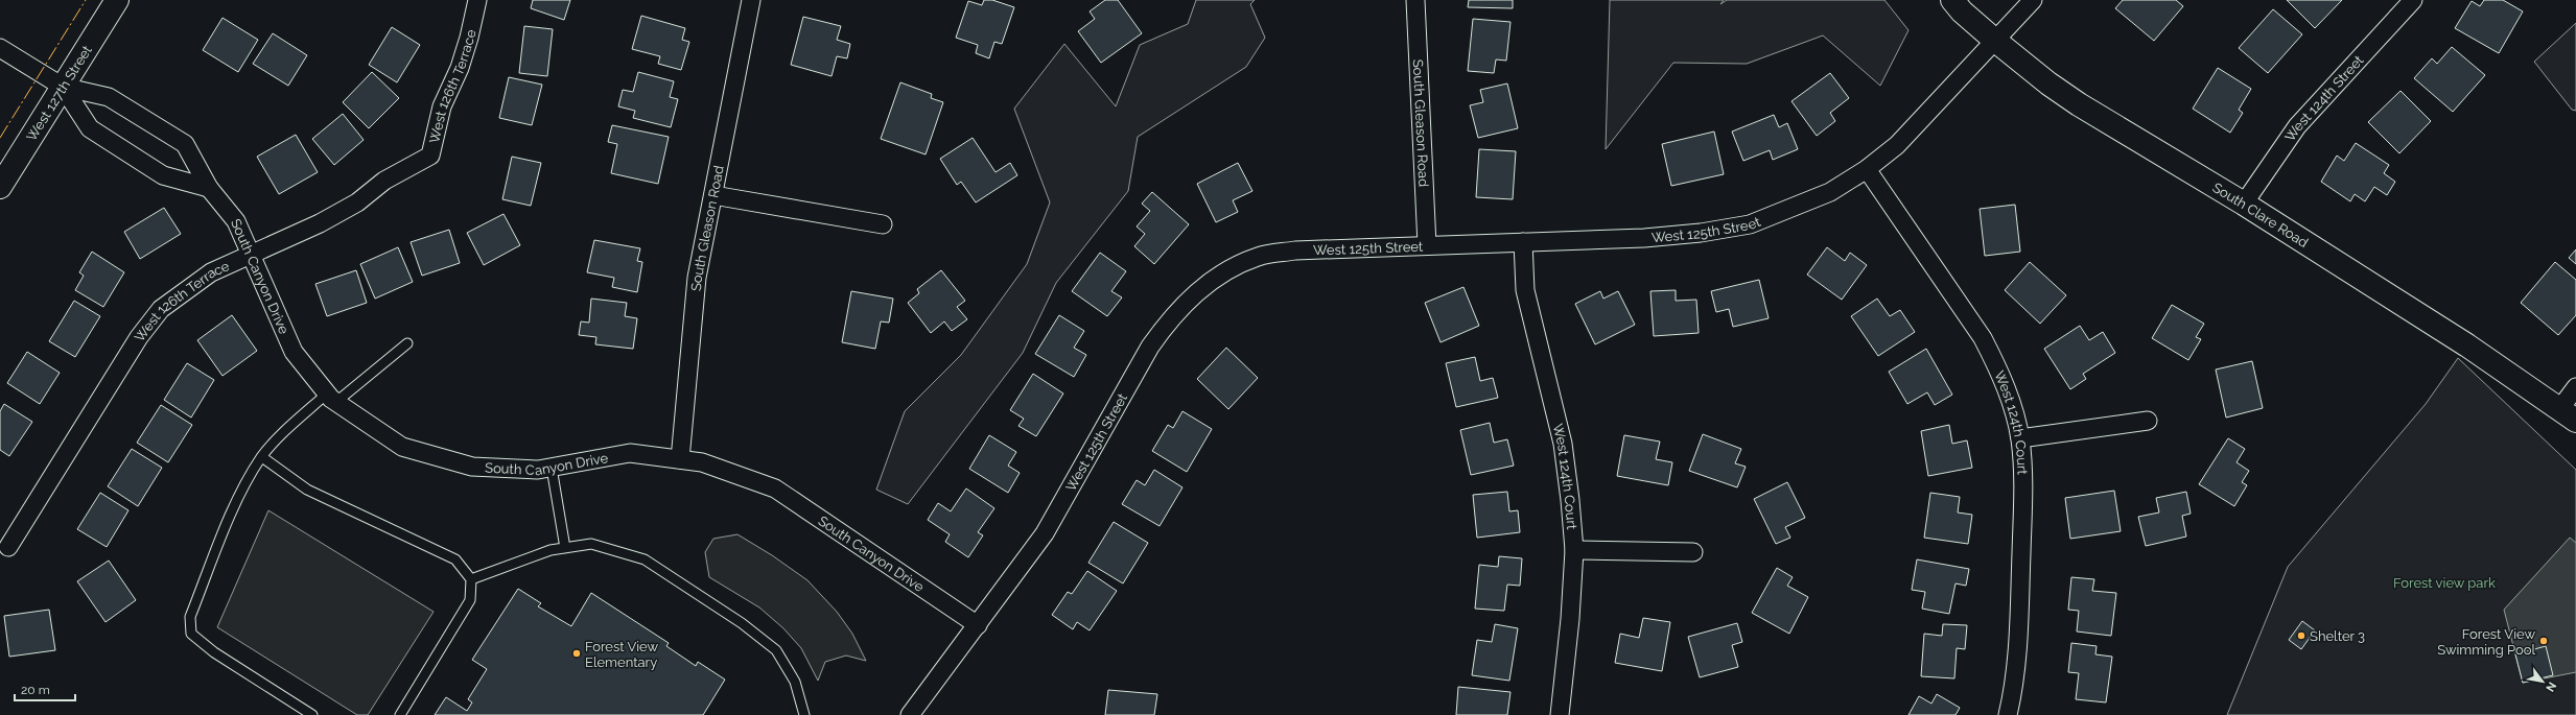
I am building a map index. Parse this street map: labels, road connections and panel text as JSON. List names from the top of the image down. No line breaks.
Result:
{"streets":{"street":["West 126th Terrace","West 127th Street","West 124th Street","South Gleason Road","South Clare Road","West 125th Street","South Canyon Drive","West 124th Court"]},"crossings":[["West 126th Terrace","South Canyon Drive"],["West 127th Street","South Canyon Drive"],["West 124th Street","South Clare Road"],["South Gleason Road","West 125th Street"],["South Gleason Road","South Canyon Drive"],["South Clare Road","West 125th Street"],["West 125th Street","South Canyon Drive"],["West 125th Street","West 124th Court"]],"parks":["Forest view park"],"places":["Shelter 3","Forest View Swimming Pool","Forest View Elementary"],"scale_bar":"20 m","north":"bottom right"}
